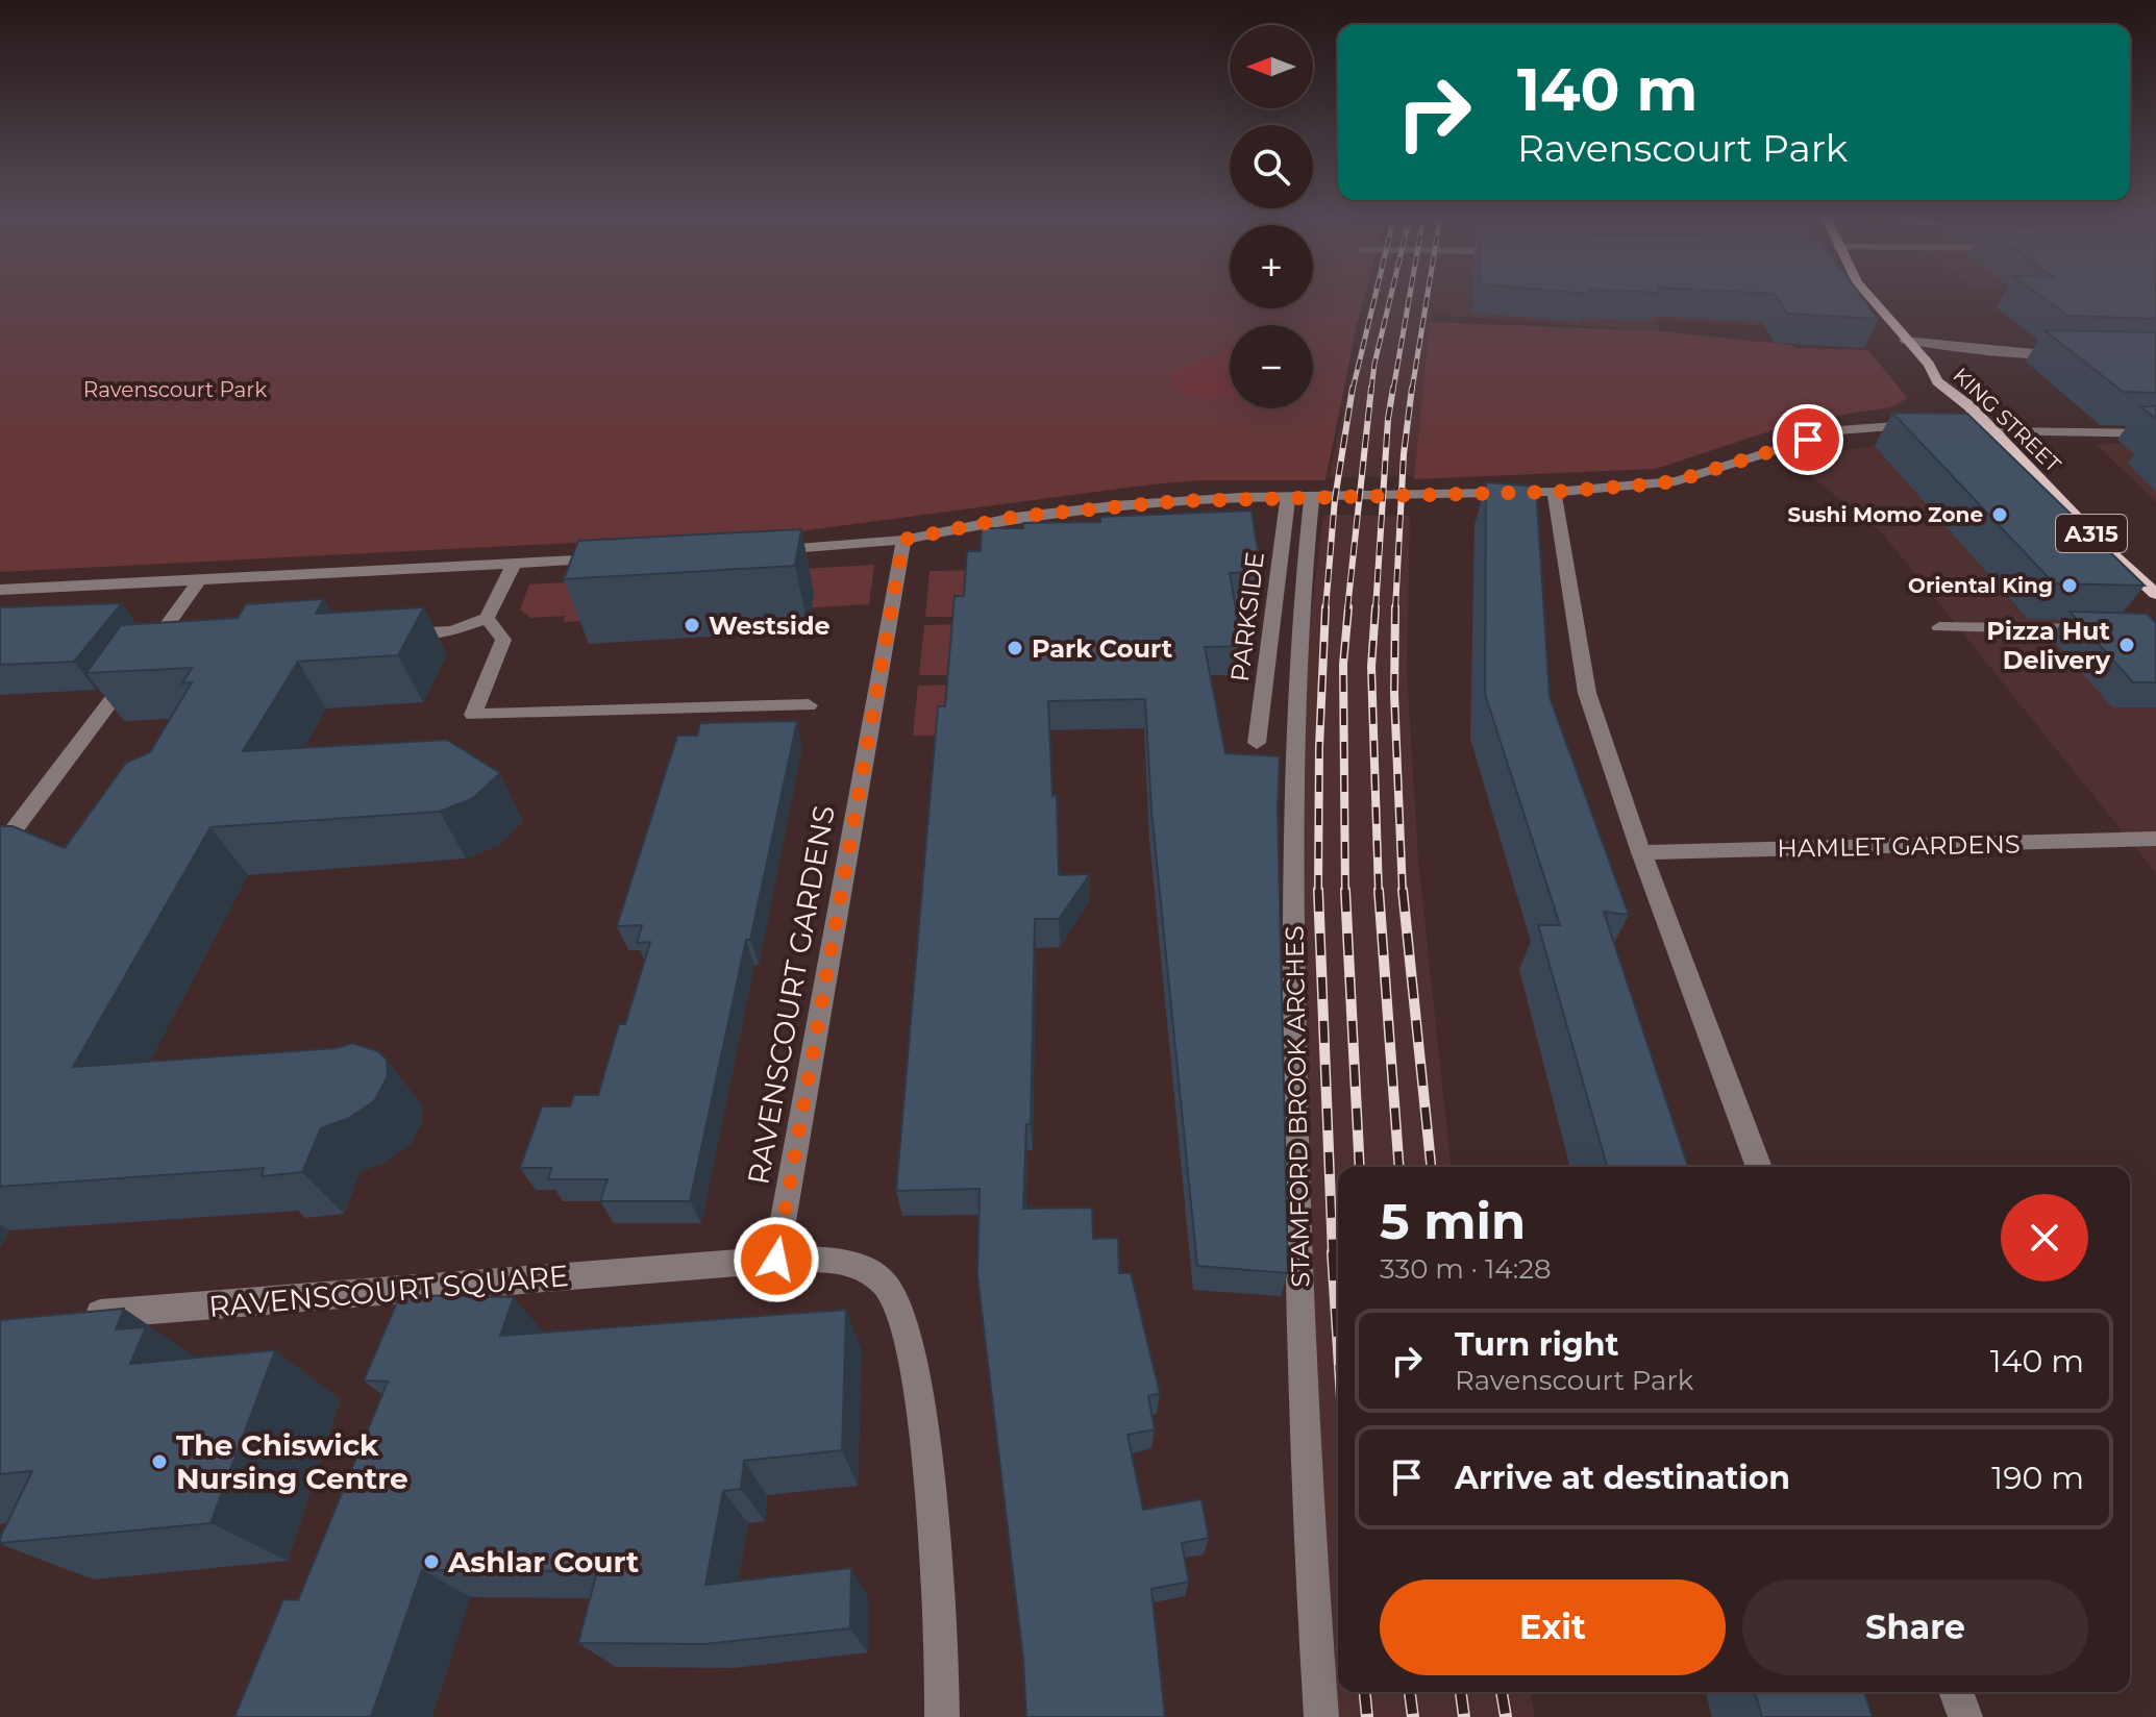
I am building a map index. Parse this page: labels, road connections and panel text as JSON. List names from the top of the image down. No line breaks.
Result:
{"streets":{"main road":["KING STREET","A315"],"street":["PARKSIDE","HAMLET GARDENS","RAVENSCOURT GARDENS","STAMFORD BROOK ARCHES","RAVENSCOURT SQUARE"]},"crossings":[["PARKSIDE","STAMFORD BROOK ARCHES"],["RAVENSCOURT GARDENS","RAVENSCOURT SQUARE"]],"parks":["Ravenscourt Park"],"places":["Sushi Momo Zone","Oriental King","Westside","Pizza Hut Delivery","Park Court","The Chiswick Nursing Centre","Ashlar Court"],"north":"left","page":{"map_buttons":["+","−"],"turn":["140 m","Ravenscourt Park"],"heading":["5 min","330 m · 14:28"],"list":[{"name":"Turn right","note":"Ravenscourt Park","value":"140 m"},{"name":"Arrive at destination","value":"190 m"}],"buttons":["Exit","Share"]}}
